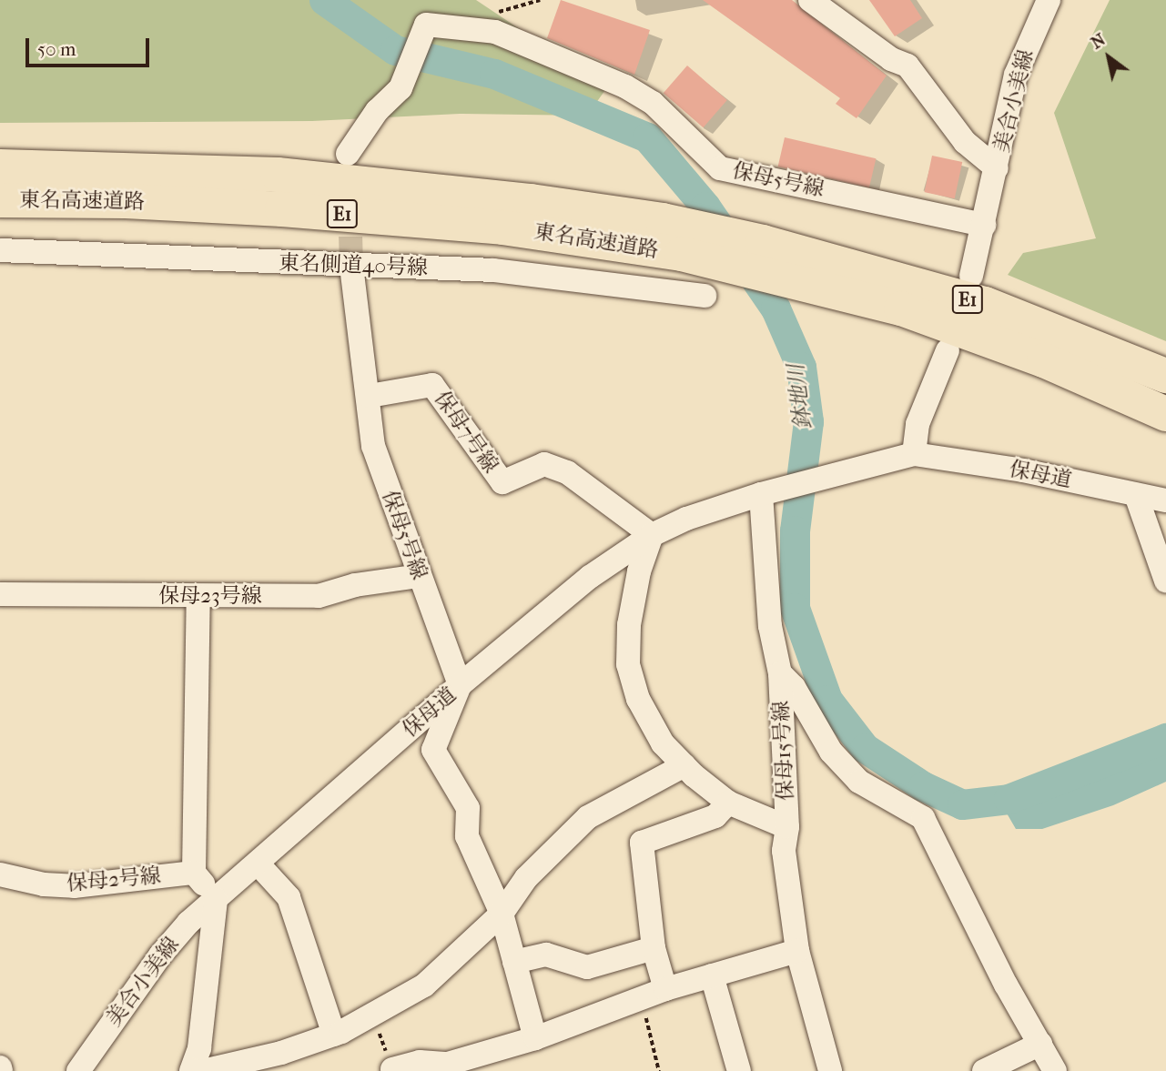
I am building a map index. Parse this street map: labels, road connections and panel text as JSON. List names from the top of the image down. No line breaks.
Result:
{"streets":{"highway":["東名高速道路","E1"],"street":["美合小美線","保母5号線","東名側道40号線","保母7号線","保母道","保母23号線","保母15号線","保母2号線"]},"crossings":[["美合小美線","保母5号線"],["美合小美線","保母道"],["保母5号線","東名側道40号線"],["保母5号線","保母7号線"],["保母5号線","保母道"],["保母5号線","保母23号線"],["保母7号線","保母道"],["保母道","保母15号線"]],"water":["鉢地川"],"scale_bar":"50 m","north":"top left"}
